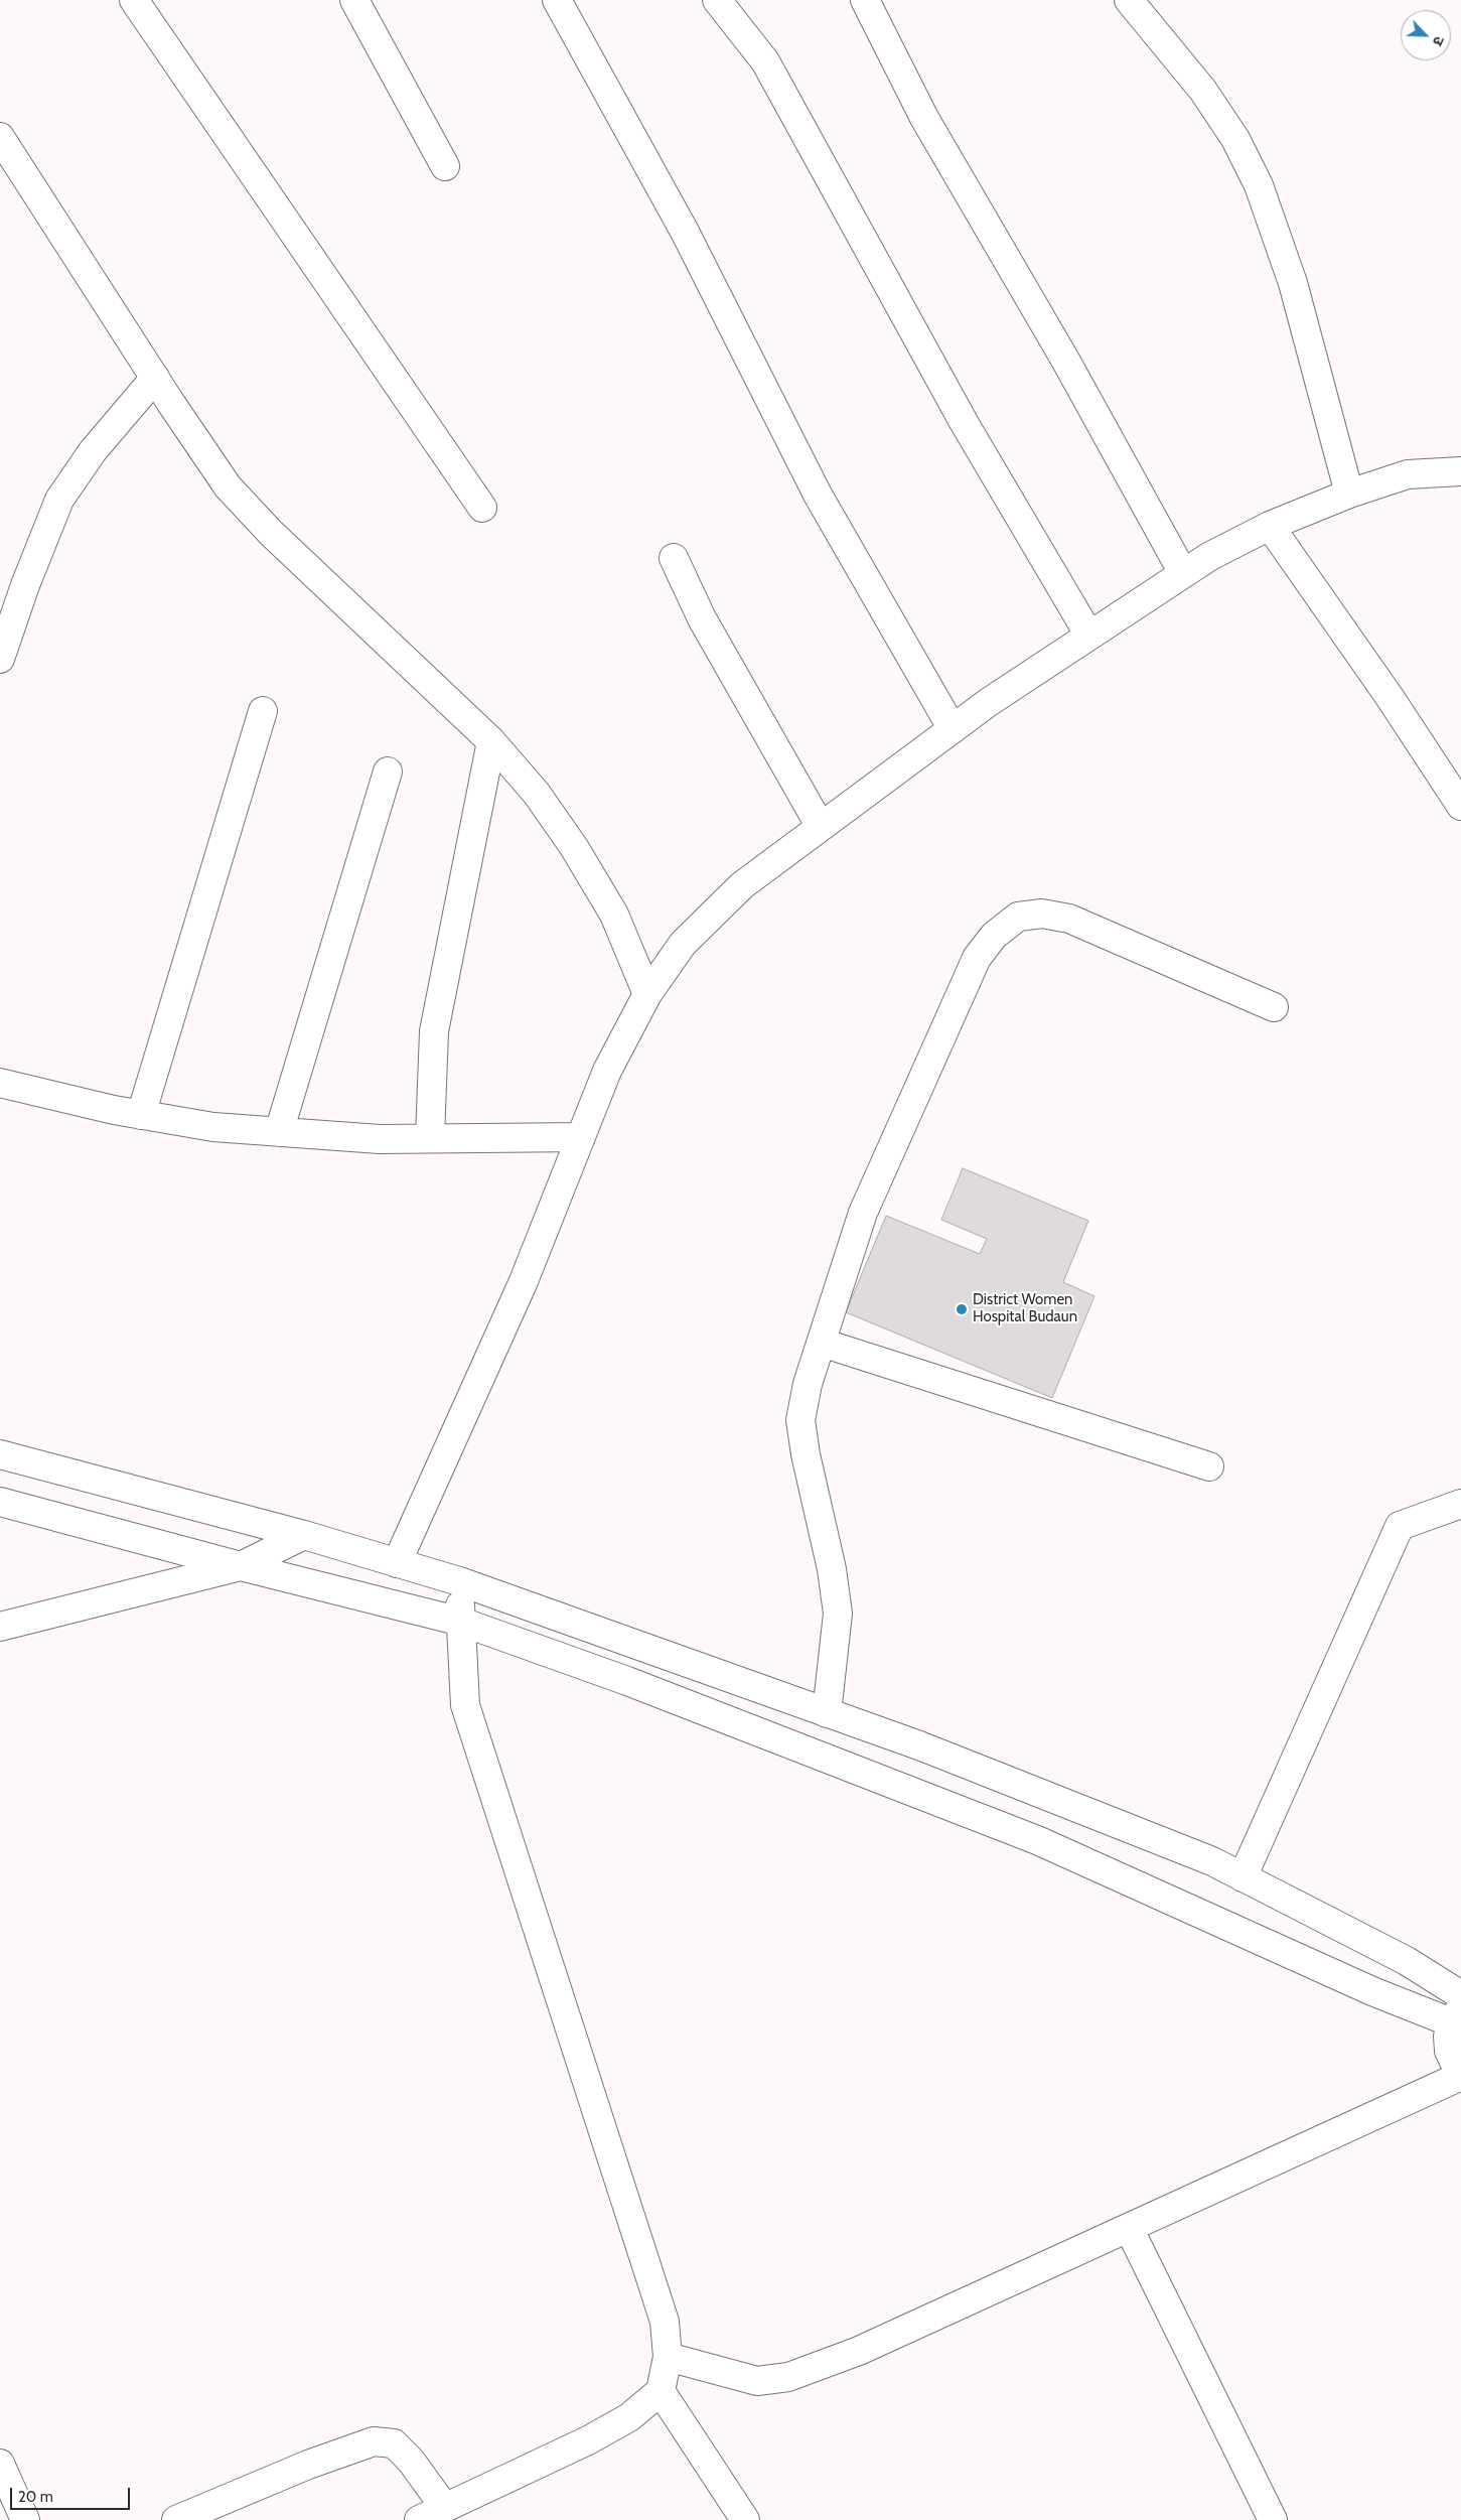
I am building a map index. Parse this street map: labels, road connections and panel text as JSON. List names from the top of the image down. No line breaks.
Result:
{"places":["District Women Hospital Budaun"],"scale_bar":"20 m","north":"bottom right"}
